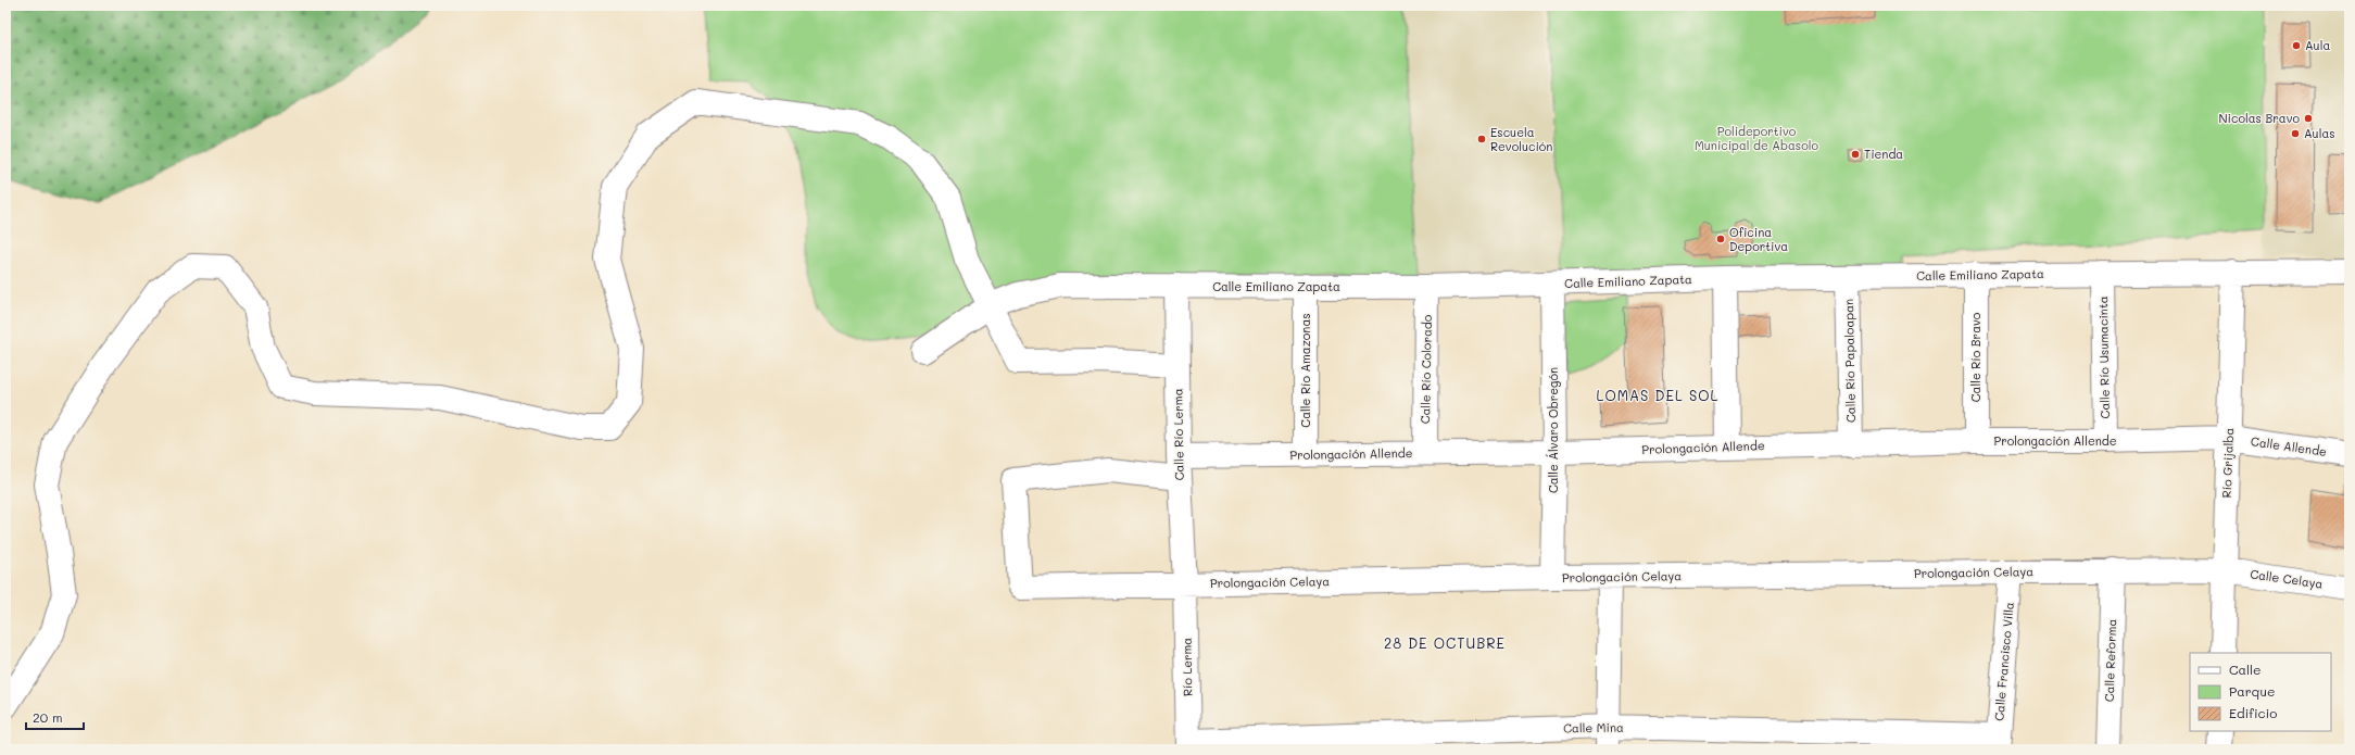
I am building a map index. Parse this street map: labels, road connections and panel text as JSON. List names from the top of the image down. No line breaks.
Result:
{"streets":{"street":["Calle Emiliano Zapata","Calle Río Bravo","Calle Río Usumacinta","Calle Río Papaloapan","Calle Río Colorado","Calle Río Amazonas","Calle Álvaro Obregón","Calle Río Lerma","Prolongación Allende","Calle Allende","Río Grijalba","Prolongación Celaya","Calle Celaya","Calle Reforma","Calle Francisco Villa","Río Lerma","Calle Mina"]},"crossings":[["Calle Emiliano Zapata","Calle Río Bravo"],["Calle Emiliano Zapata","Calle Río Usumacinta"],["Calle Emiliano Zapata","Calle Río Papaloapan"],["Calle Emiliano Zapata","Calle Río Colorado"],["Calle Emiliano Zapata","Calle Río Amazonas"],["Calle Emiliano Zapata","Calle Álvaro Obregón"],["Calle Emiliano Zapata","Calle Río Lerma"],["Calle Emiliano Zapata","Río Grijalba"],["Calle Río Bravo","Prolongación Allende"],["Calle Río Usumacinta","Prolongación Allende"],["Calle Río Papaloapan","Prolongación Allende"],["Calle Río Colorado","Prolongación Allende"],["Calle Río Amazonas","Prolongación Allende"],["Calle Álvaro Obregón","Prolongación Allende"],["Calle Álvaro Obregón","Prolongación Celaya"],["Calle Río Lerma","Prolongación Allende"],["Calle Río Lerma","Prolongación Celaya"],["Calle Río Lerma","Río Lerma"],["Prolongación Allende","Calle Allende"],["Prolongación Allende","Río Grijalba"],["Prolongación Allende","Prolongación Celaya"],["Calle Allende","Río Grijalba"],["Río Grijalba","Prolongación Celaya"],["Río Grijalba","Calle Celaya"],["Prolongación Celaya","Calle Celaya"],["Prolongación Celaya","Calle Reforma"],["Prolongación Celaya","Calle Francisco Villa"],["Prolongación Celaya","Río Lerma"],["Calle Francisco Villa","Calle Mina"],["Río Lerma","Calle Mina"]],"districts":["LOMAS DEL SOL","28 DE OCTUBRE"],"parks":["Polideportivo Municipal de Abasolo"],"places":["Aula","Nicolas Bravo","Aulas","Escuela Revolución","Tienda","Oficina Deportiva"],"legend":["Calle","Parque","Edificio"],"scale_bar":"20 m"}
